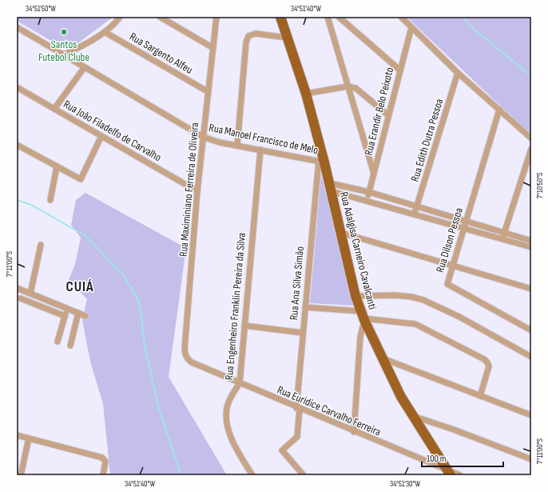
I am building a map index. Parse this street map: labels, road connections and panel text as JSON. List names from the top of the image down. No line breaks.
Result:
{"streets":{"main road":["Rua Adalgisa Carneiro Cavalcanti"],"street":["Rua Sargento Alfeu","Rua Erandir Belo Peixoto","Rua João Filadelfo de Carvalho","Rua Manoel Francisco de Melo","Rua Edith Dutra Pessoa","Rua Maximiniano Ferreira de Oliveira","Rua Dilson Pessoa","Rua Ana Silva Simão","Rua Engenheiro Franklin Pereira da Silva","Rua Euridice Carvalho Ferreira"]},"crossings":[["Rua Sargento Alfeu","Rua Maximiniano Ferreira de Oliveira"],["Rua João Filadelfo de Carvalho","Rua Maximiniano Ferreira de Oliveira"],["Rua Manoel Francisco de Melo","Rua Maximiniano Ferreira de Oliveira"],["Rua Manoel Francisco de Melo","Rua Adalgisa Carneiro Cavalcanti"],["Rua Manoel Francisco de Melo","Rua Ana Silva Simão"],["Rua Manoel Francisco de Melo","Rua Engenheiro Franklin Pereira da Silva"],["Rua Maximiniano Ferreira de Oliveira","Rua Euridice Carvalho Ferreira"],["Rua Adalgisa Carneiro Cavalcanti","Rua Ana Silva Simão"],["Rua Adalgisa Carneiro Cavalcanti","Rua Euridice Carvalho Ferreira"],["Rua Ana Silva Simão","Rua Euridice Carvalho Ferreira"],["Rua Engenheiro Franklin Pereira da Silva","Rua Euridice Carvalho Ferreira"]],"districts":["CUIÁ"],"places":["Santos Futebol Clube"],"scale_bar":"100 m","coordinates":["34°51'50\"W","34°51'40\"W","7°10'50\"S","7°11'00\"S","34°51'30\"W"]}
